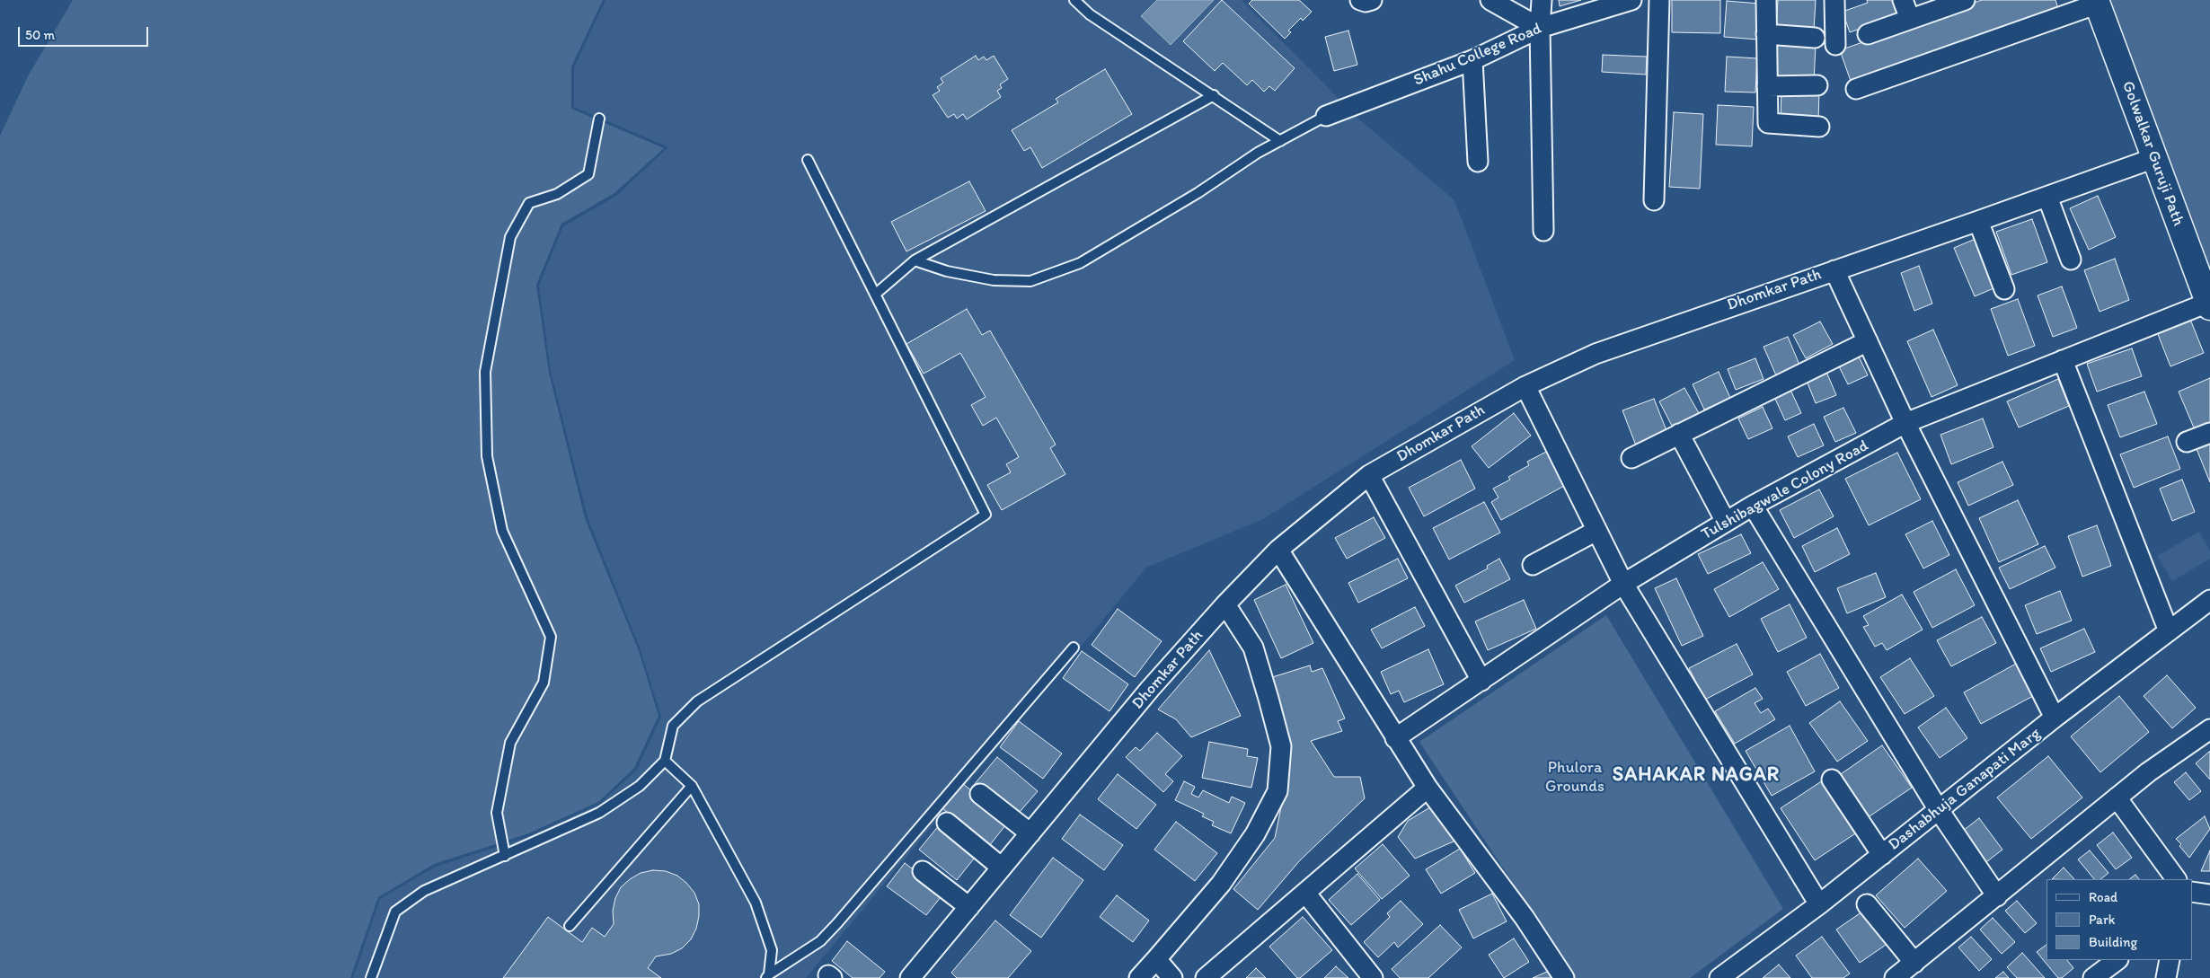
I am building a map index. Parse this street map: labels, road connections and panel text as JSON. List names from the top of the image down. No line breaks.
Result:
{"streets":{"street":["Shahu College Road","Golwalkar Guruji Path","Dhomkar Path","Tulshibagwale Colony Road","Dashabhuja Ganapati Marg"]},"crossings":[["Golwalkar Guruji Path","Dhomkar Path"],["Golwalkar Guruji Path","Tulshibagwale Colony Road"]],"districts":["SAHAKAR NAGAR"],"parks":["Phulora Grounds"],"legend":["Road","Park","Building"],"scale_bar":"50 m"}
